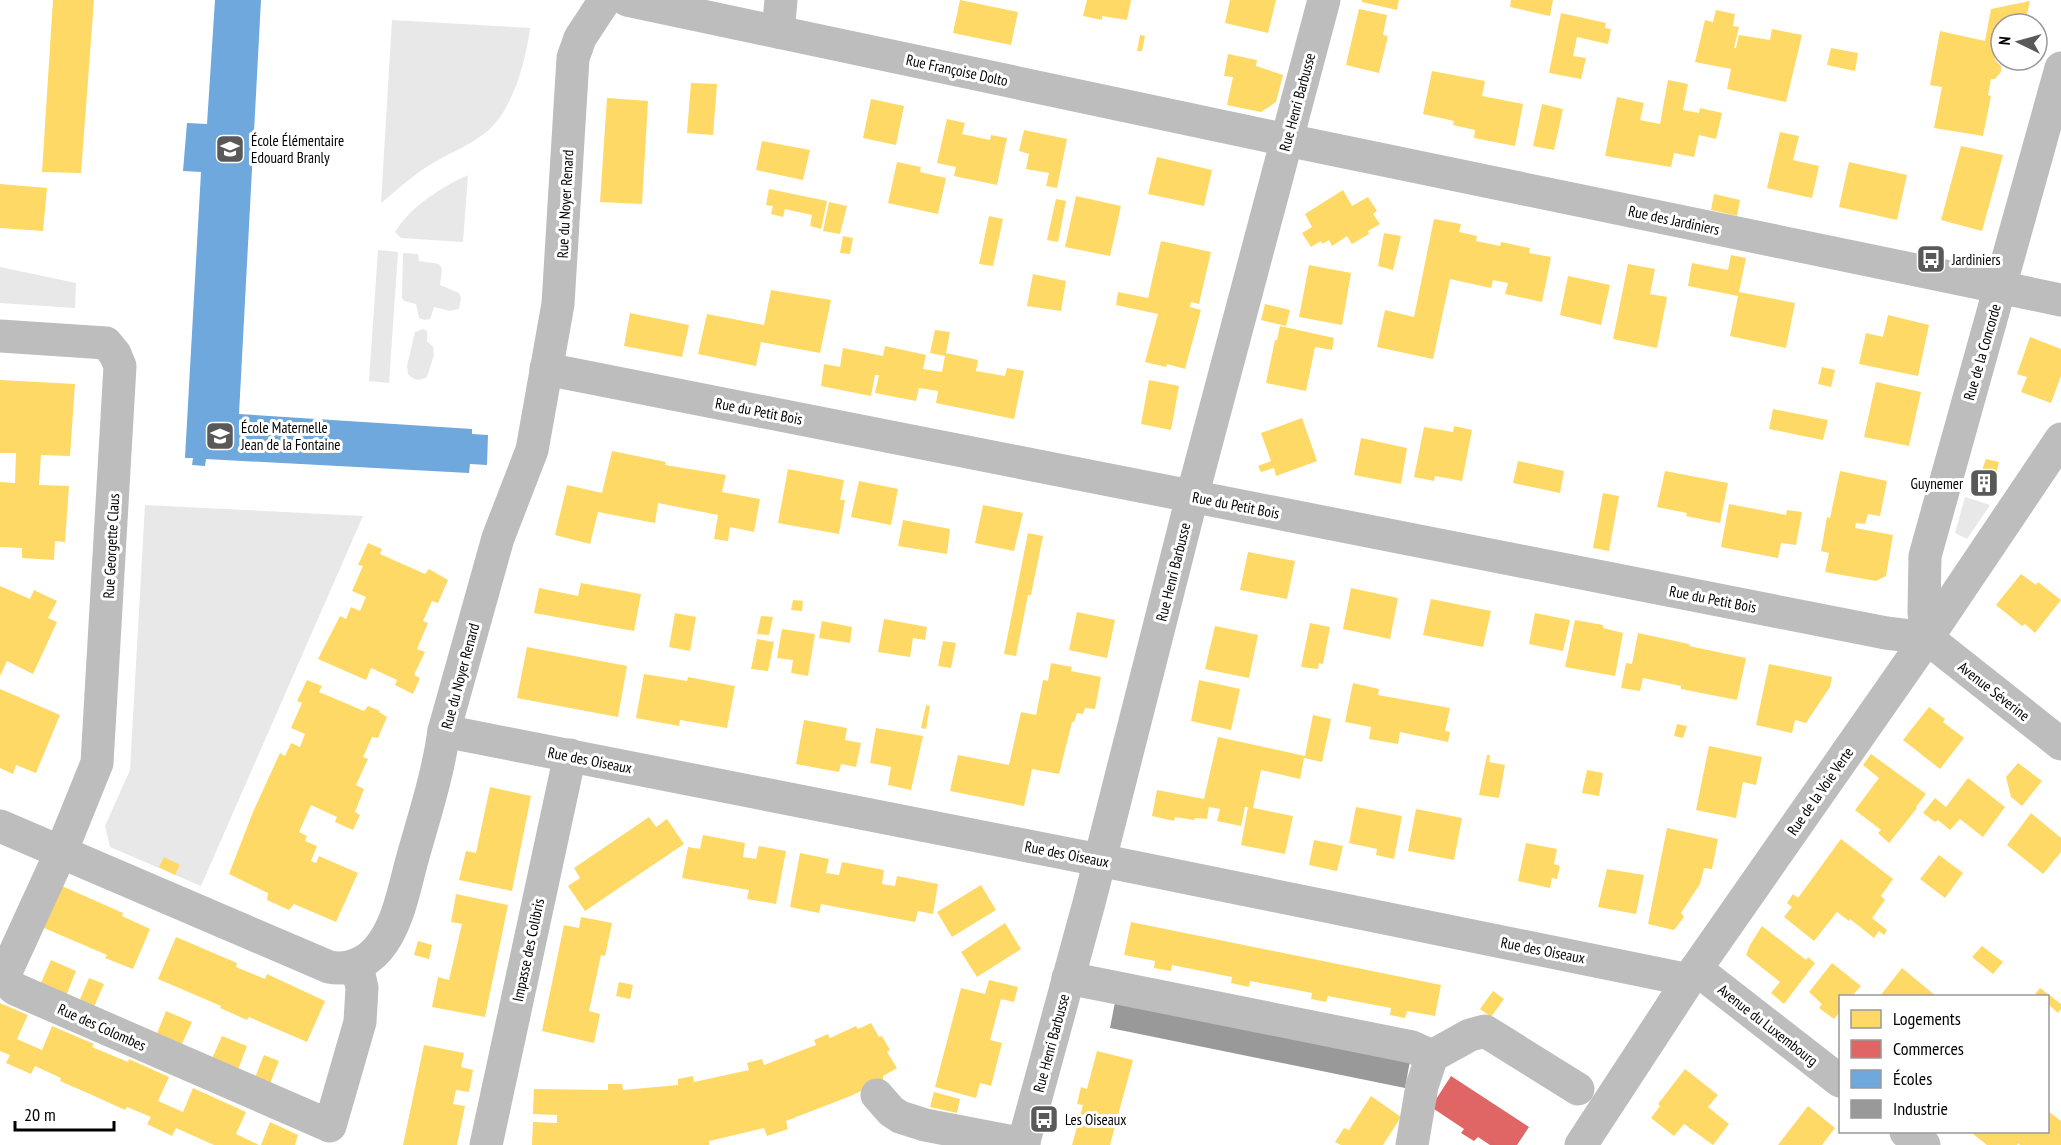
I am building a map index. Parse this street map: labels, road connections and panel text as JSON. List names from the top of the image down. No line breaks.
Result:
{"streets":{"street":["Rue Françoise Dolto","Rue Henri Barbusse","Rue du Noyer Renard","Rue des Jardiniers","Rue de la Concorde","Rue du Petit Bois","Rue Georgette Claus","Avenue Séverine","Rue des Oiseaux","Rue de la Voie Verte","Impasse des Colibris","Avenue du Luxembourg","Rue des Colombes"]},"crossings":[["Rue Françoise Dolto","Rue Henri Barbusse"],["Rue Françoise Dolto","Rue des Jardiniers"],["Rue Henri Barbusse","Rue des Jardiniers"],["Rue Henri Barbusse","Rue du Petit Bois"],["Rue Henri Barbusse","Rue des Oiseaux"],["Rue du Noyer Renard","Rue du Petit Bois"],["Rue du Noyer Renard","Rue des Oiseaux"],["Rue du Noyer Renard","Rue des Colombes"],["Rue des Jardiniers","Rue de la Concorde"],["Rue de la Concorde","Rue du Petit Bois"],["Rue de la Concorde","Avenue Séverine"],["Rue de la Concorde","Rue de la Voie Verte"],["Rue du Petit Bois","Avenue Séverine"],["Rue du Petit Bois","Rue de la Voie Verte"],["Rue Georgette Claus","Rue des Colombes"],["Avenue Séverine","Rue de la Voie Verte"],["Rue des Oiseaux","Rue de la Voie Verte"],["Rue des Oiseaux","Impasse des Colibris"],["Rue des Oiseaux","Avenue du Luxembourg"],["Rue de la Voie Verte","Avenue du Luxembourg"]],"places":{"school or university":["École Élémentaire Edouard Branly","École Maternelle Jean de la Fontaine"],"bus stop":["Jardiniers","Les Oiseaux"],"building":["Guynemer"]},"legend":["Logements","Commerces","Écoles","Industrie"],"scale_bar":"20 m","north":"left"}
